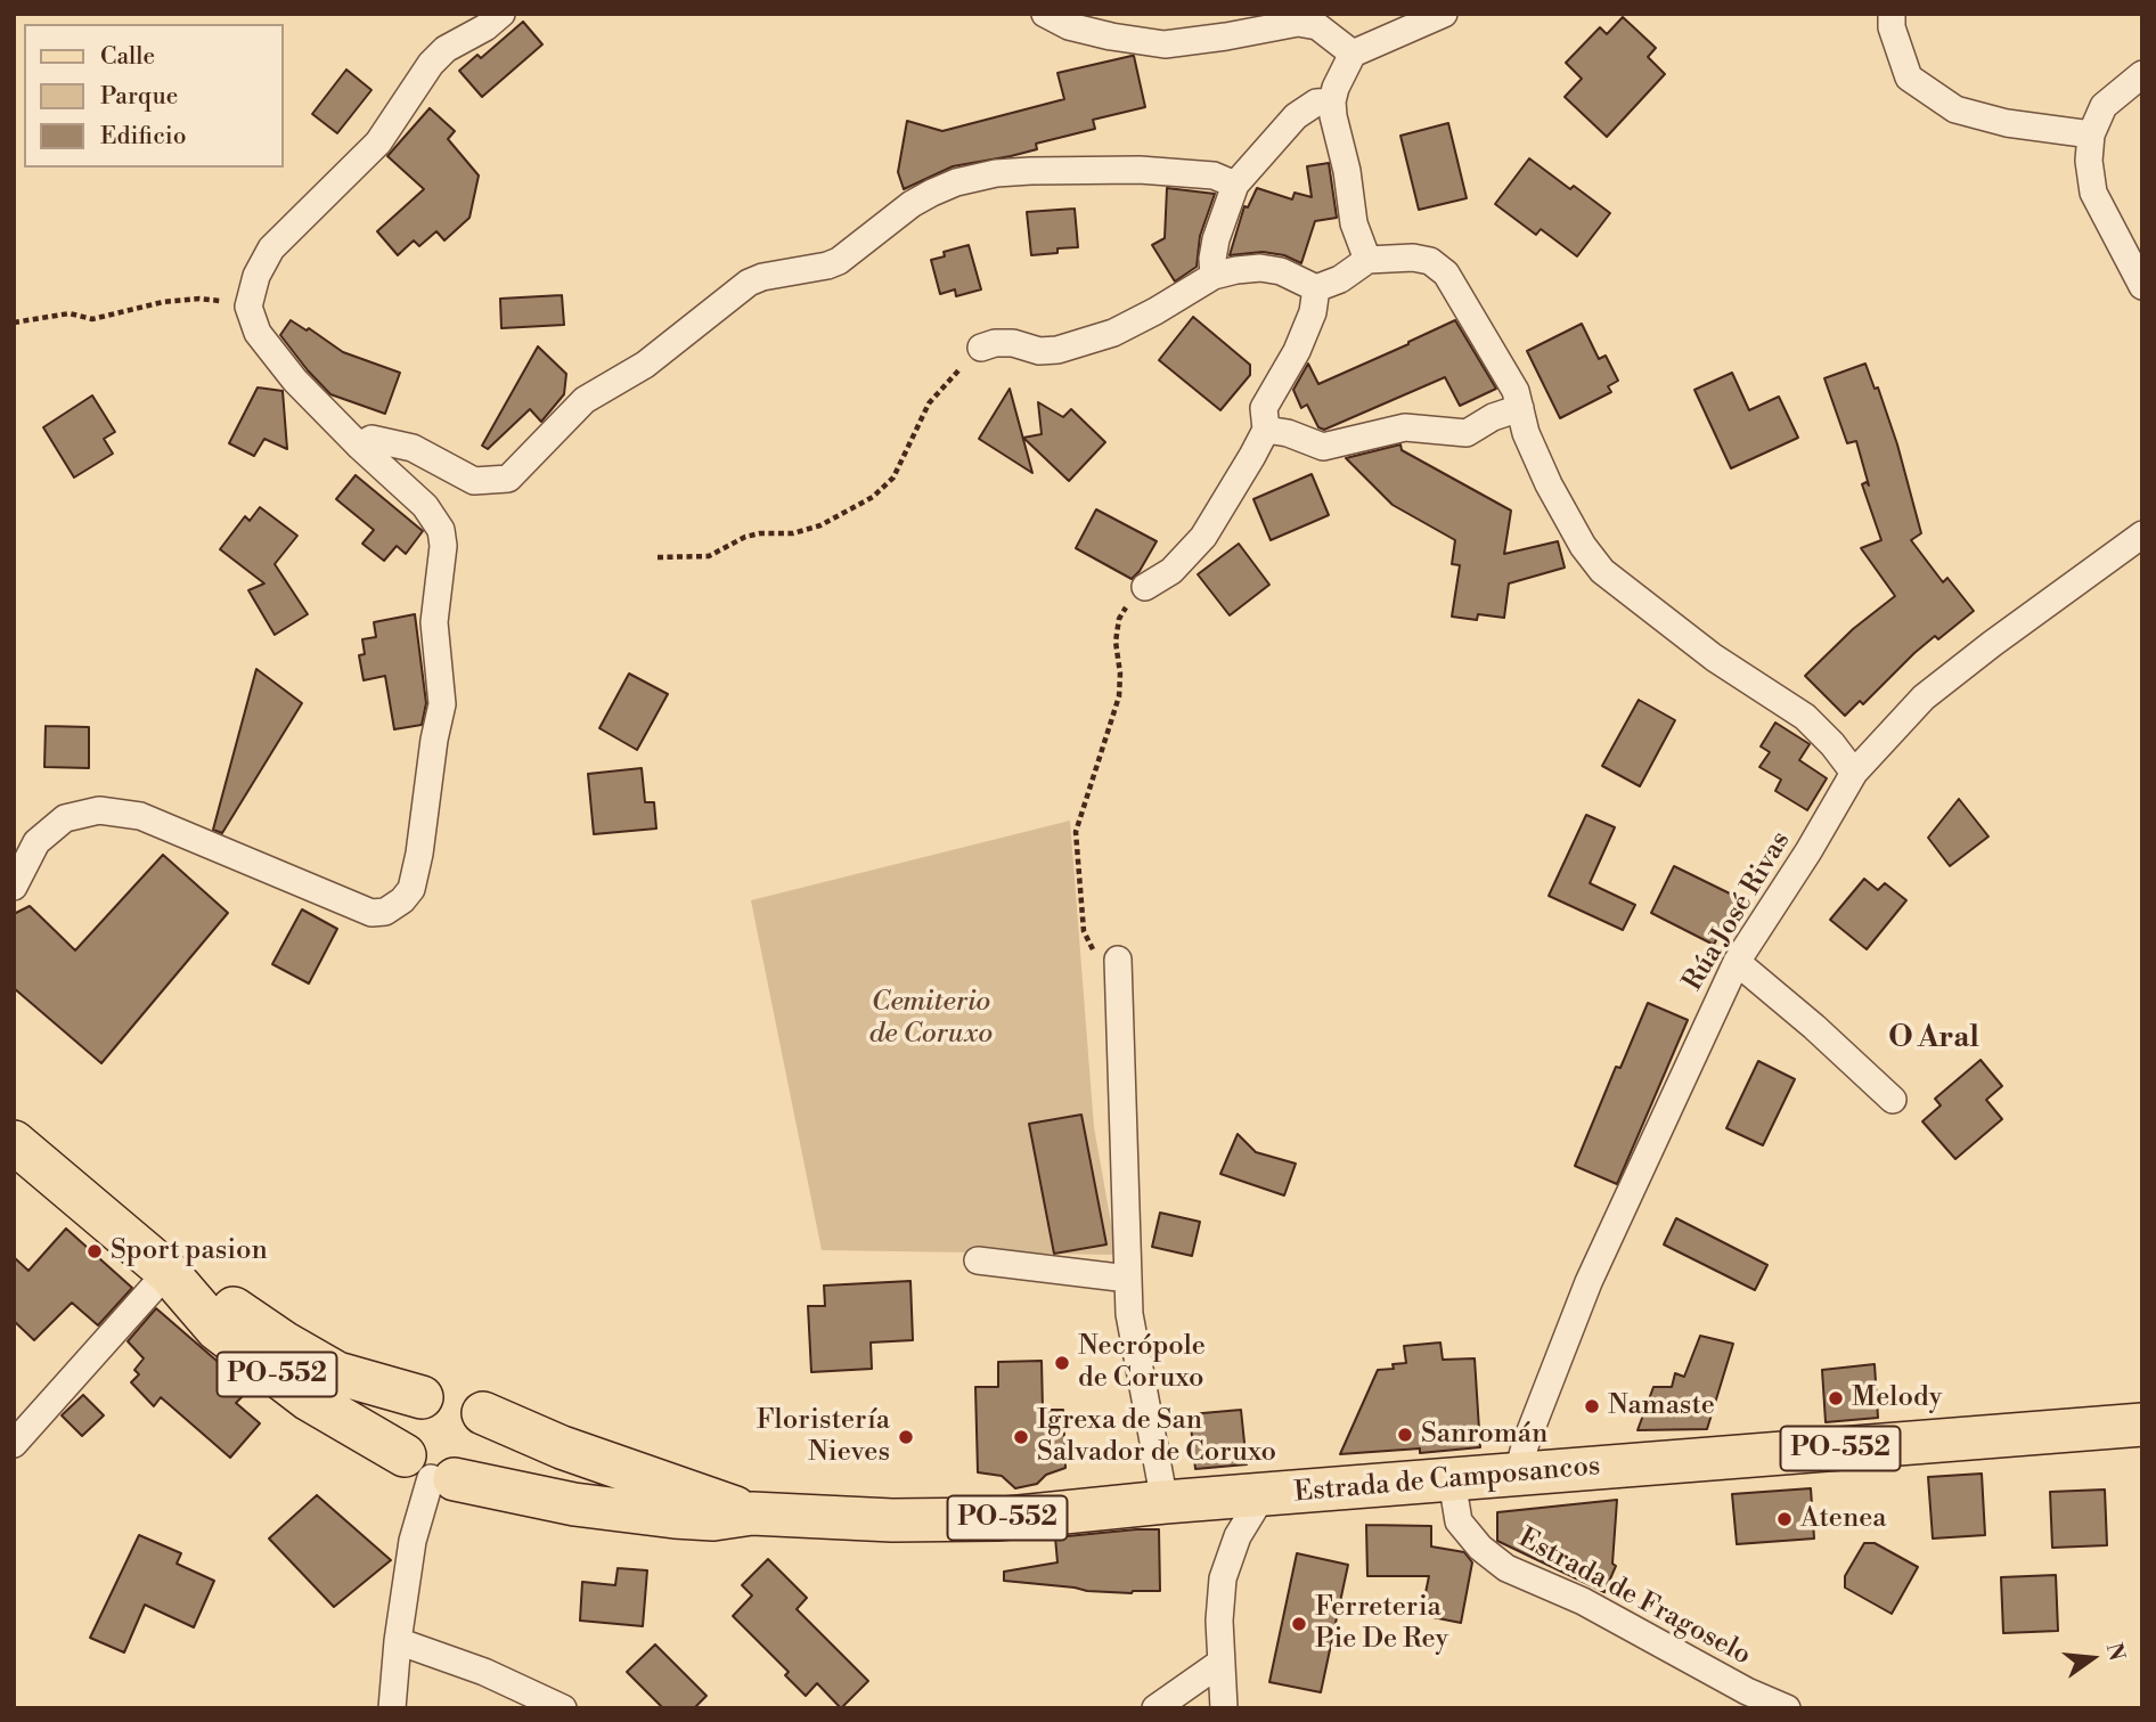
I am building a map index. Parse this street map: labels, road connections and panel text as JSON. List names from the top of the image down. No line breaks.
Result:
{"streets":{"main road":["PO-552","Estrada de Camposancos"],"street":["Rúa José Rivas","Estrada de Fragoselo"]},"crossings":[["Rúa José Rivas","Estrada de Camposancos"],["Estrada de Camposancos","Estrada de Fragoselo"]],"districts":["O Aral"],"parks":["Cemiterio de Coruxo"],"places":["Sport pasion","Necrópole de Coruxo","Melody","Namaste","Sanromán","Floristería Nieves","Igrexa de San Salvador de Coruxo","Atenea","Ferreteria Pie De Rey"],"legend":["Calle","Parque","Edificio"],"north":"right"}
